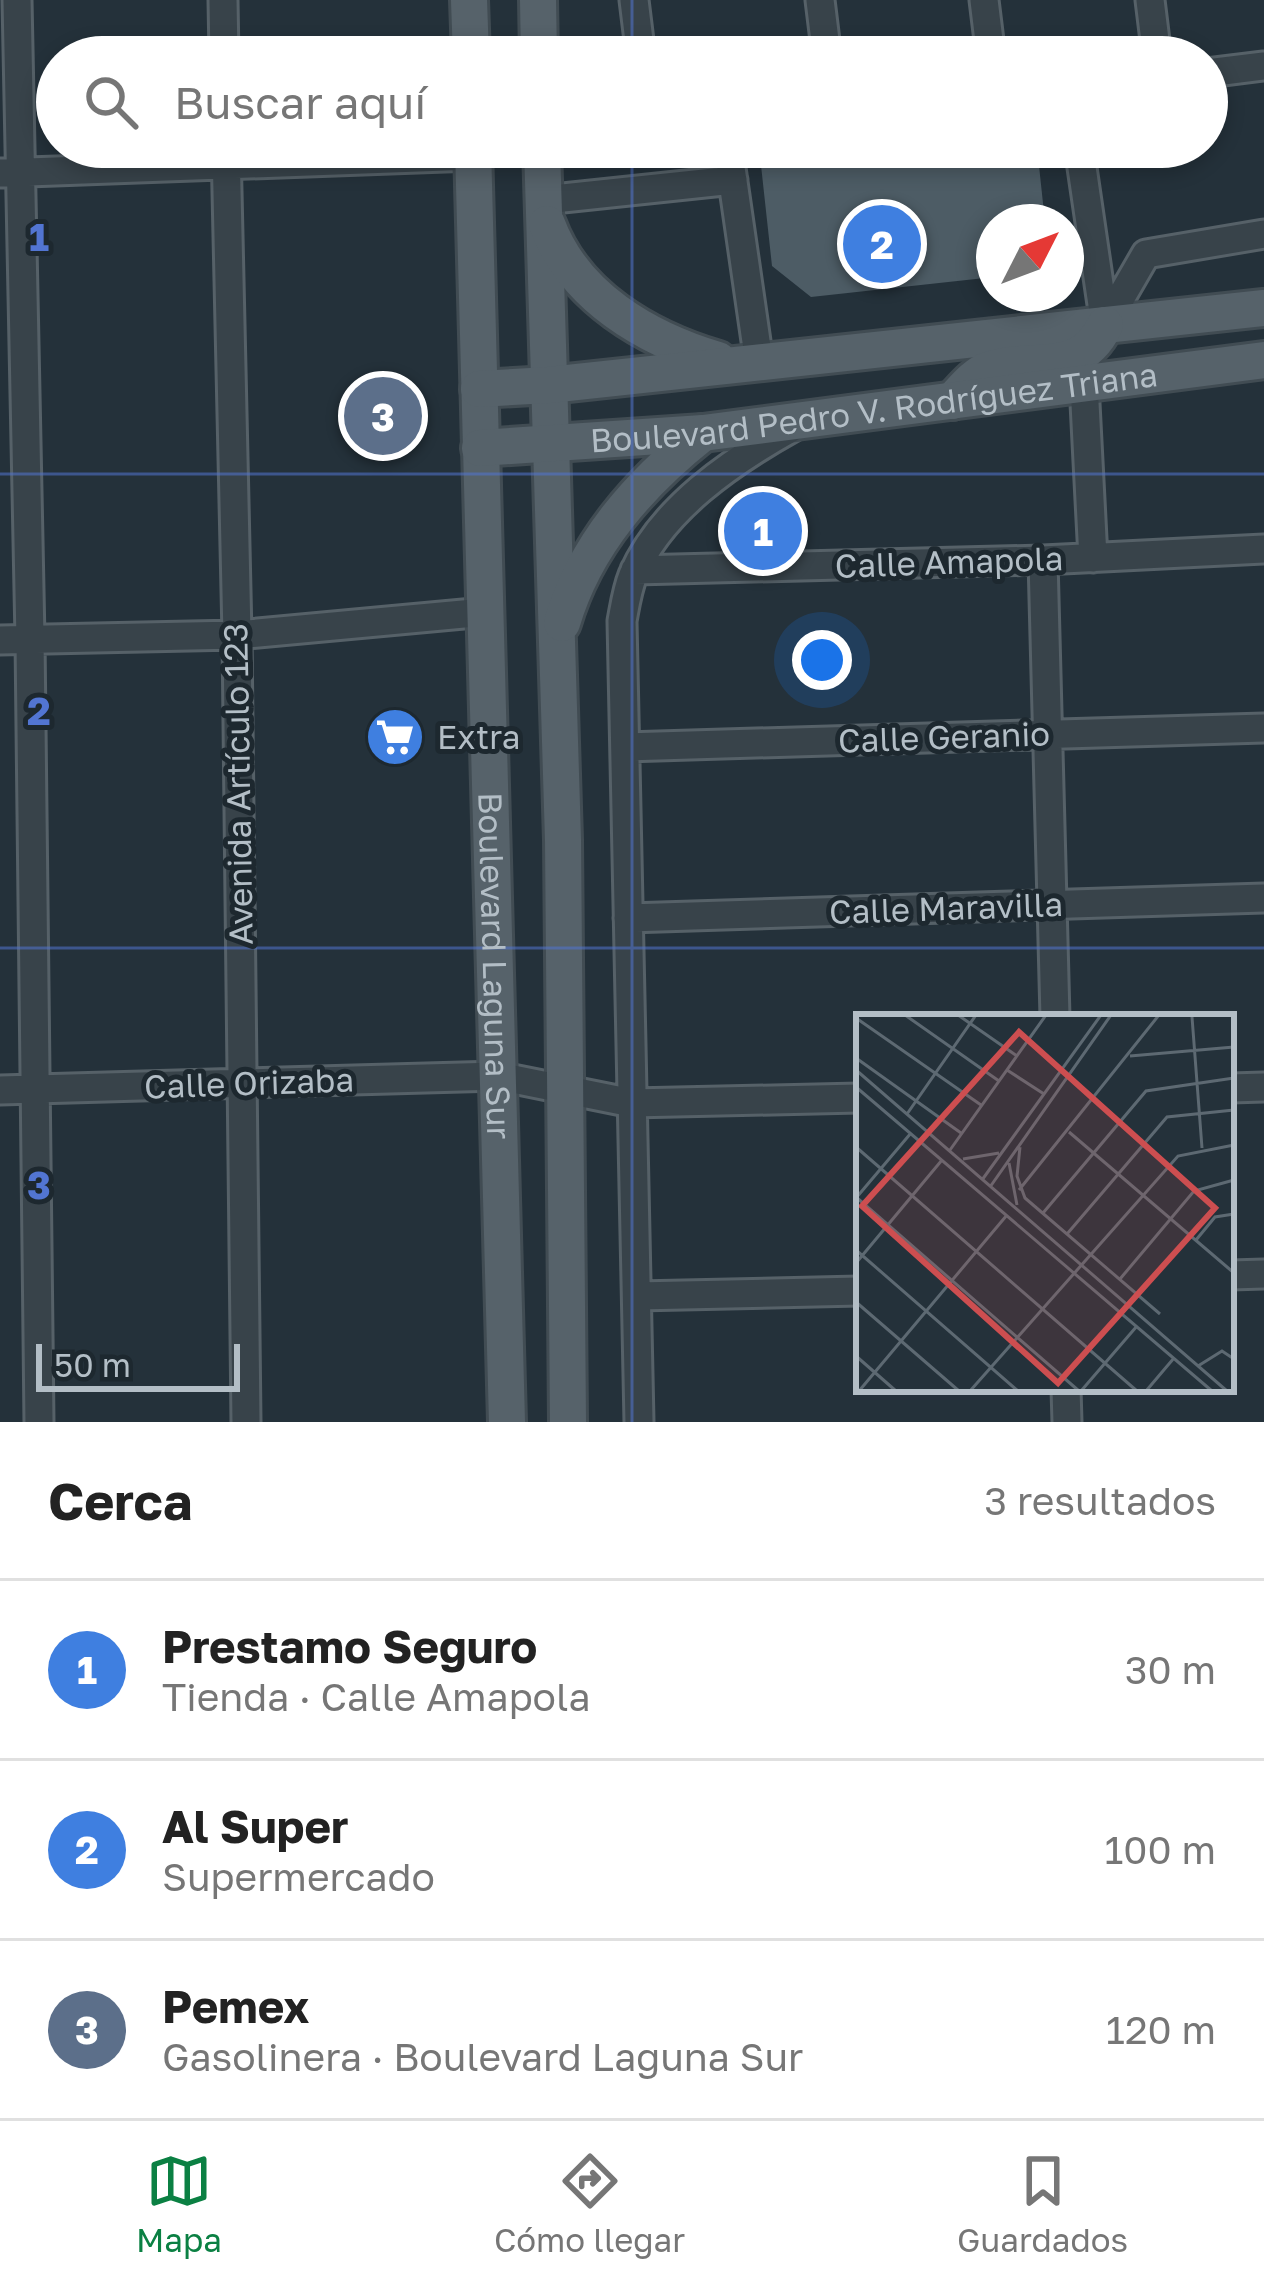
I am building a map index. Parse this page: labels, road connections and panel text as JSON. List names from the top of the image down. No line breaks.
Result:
{"streets":{"main road":["Boulevard Pedro V. Rodríguez Triana","Boulevard Laguna Sur"],"street":["Calle Amapola","Calle Geranio","Avenida Artículo 123","Calle Maravilla","Calle Orizaba"]},"crossings":[["Boulevard Pedro V. Rodríguez Triana","Boulevard Laguna Sur"],["Avenida Artículo 123","Calle Orizaba"],["Boulevard Laguna Sur","Calle Orizaba"]],"places":{"supermarket":["Extra"]},"scale_bar":"50 m","north":"top right","page":{"search":"Buscar aquí","pins":["2","3","1"],"scale":"50 m","heading":["Cerca","3 resultados"],"list":[{"mark":"1","name":"Prestamo Seguro","note":"Tienda · Calle Amapola","value":"30 m"},{"mark":"2","name":"Al Super","note":"Supermercado","value":"100 m"},{"mark":"3","name":"Pemex","note":"Gasolinera · Boulevard Laguna Sur","value":"120 m"}],"nav":["Mapa","Cómo llegar","Guardados"]},"grid":{"rows":["1","2","3"]}}
